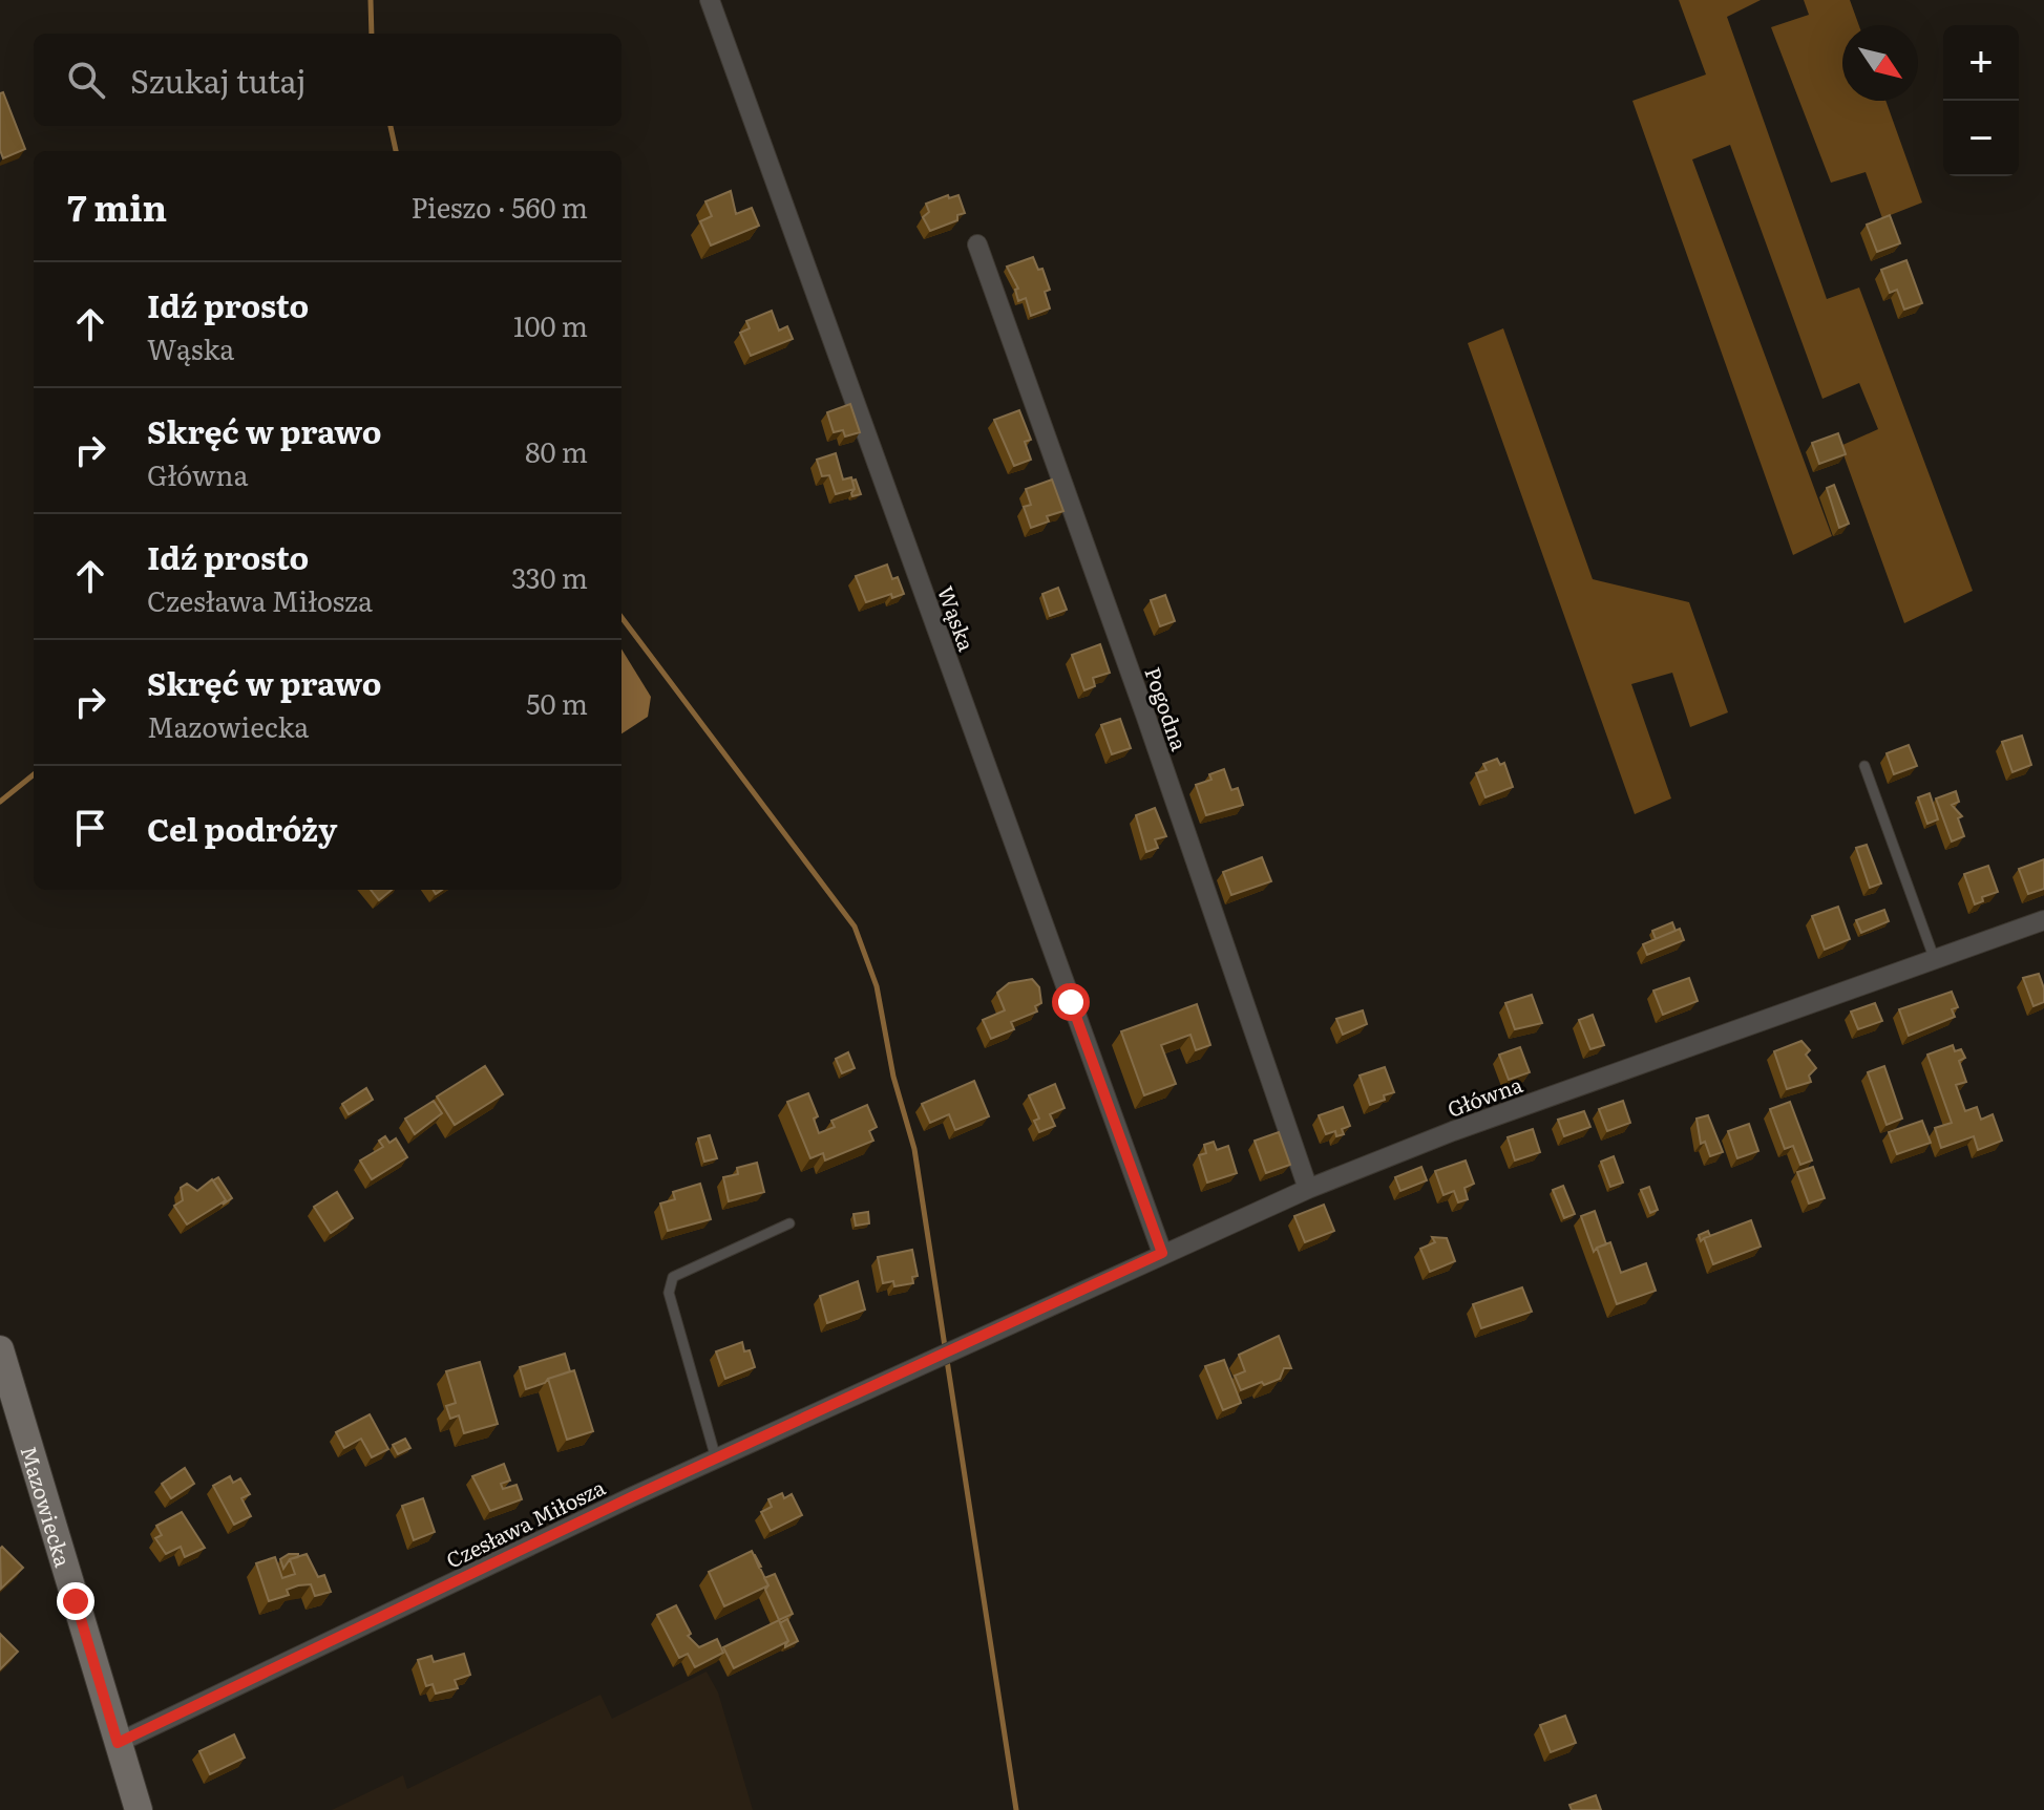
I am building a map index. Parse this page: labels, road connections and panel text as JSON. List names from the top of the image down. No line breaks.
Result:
{"streets":{"street":["Wąska","Pogodna","Główna","Mazowiecka","Czesława Miłosza"]},"crossings":[["Wąska","Główna"],["Pogodna","Główna"],["Główna","Czesława Miłosza"],["Mazowiecka","Czesława Miłosza"]],"north":"bottom right","page":{"map_buttons":["+","−"],"search":"Szukaj tutaj","heading":["7 min","Pieszo · 560 m"],"list":[["Idź prosto","Wąska","100 m"],["Skręć w prawo","Główna","80 m"],["Idź prosto","Czesława Miłosza","330 m"],["Skręć w prawo","Mazowiecka","50 m"],"Cel podróży"]}}
